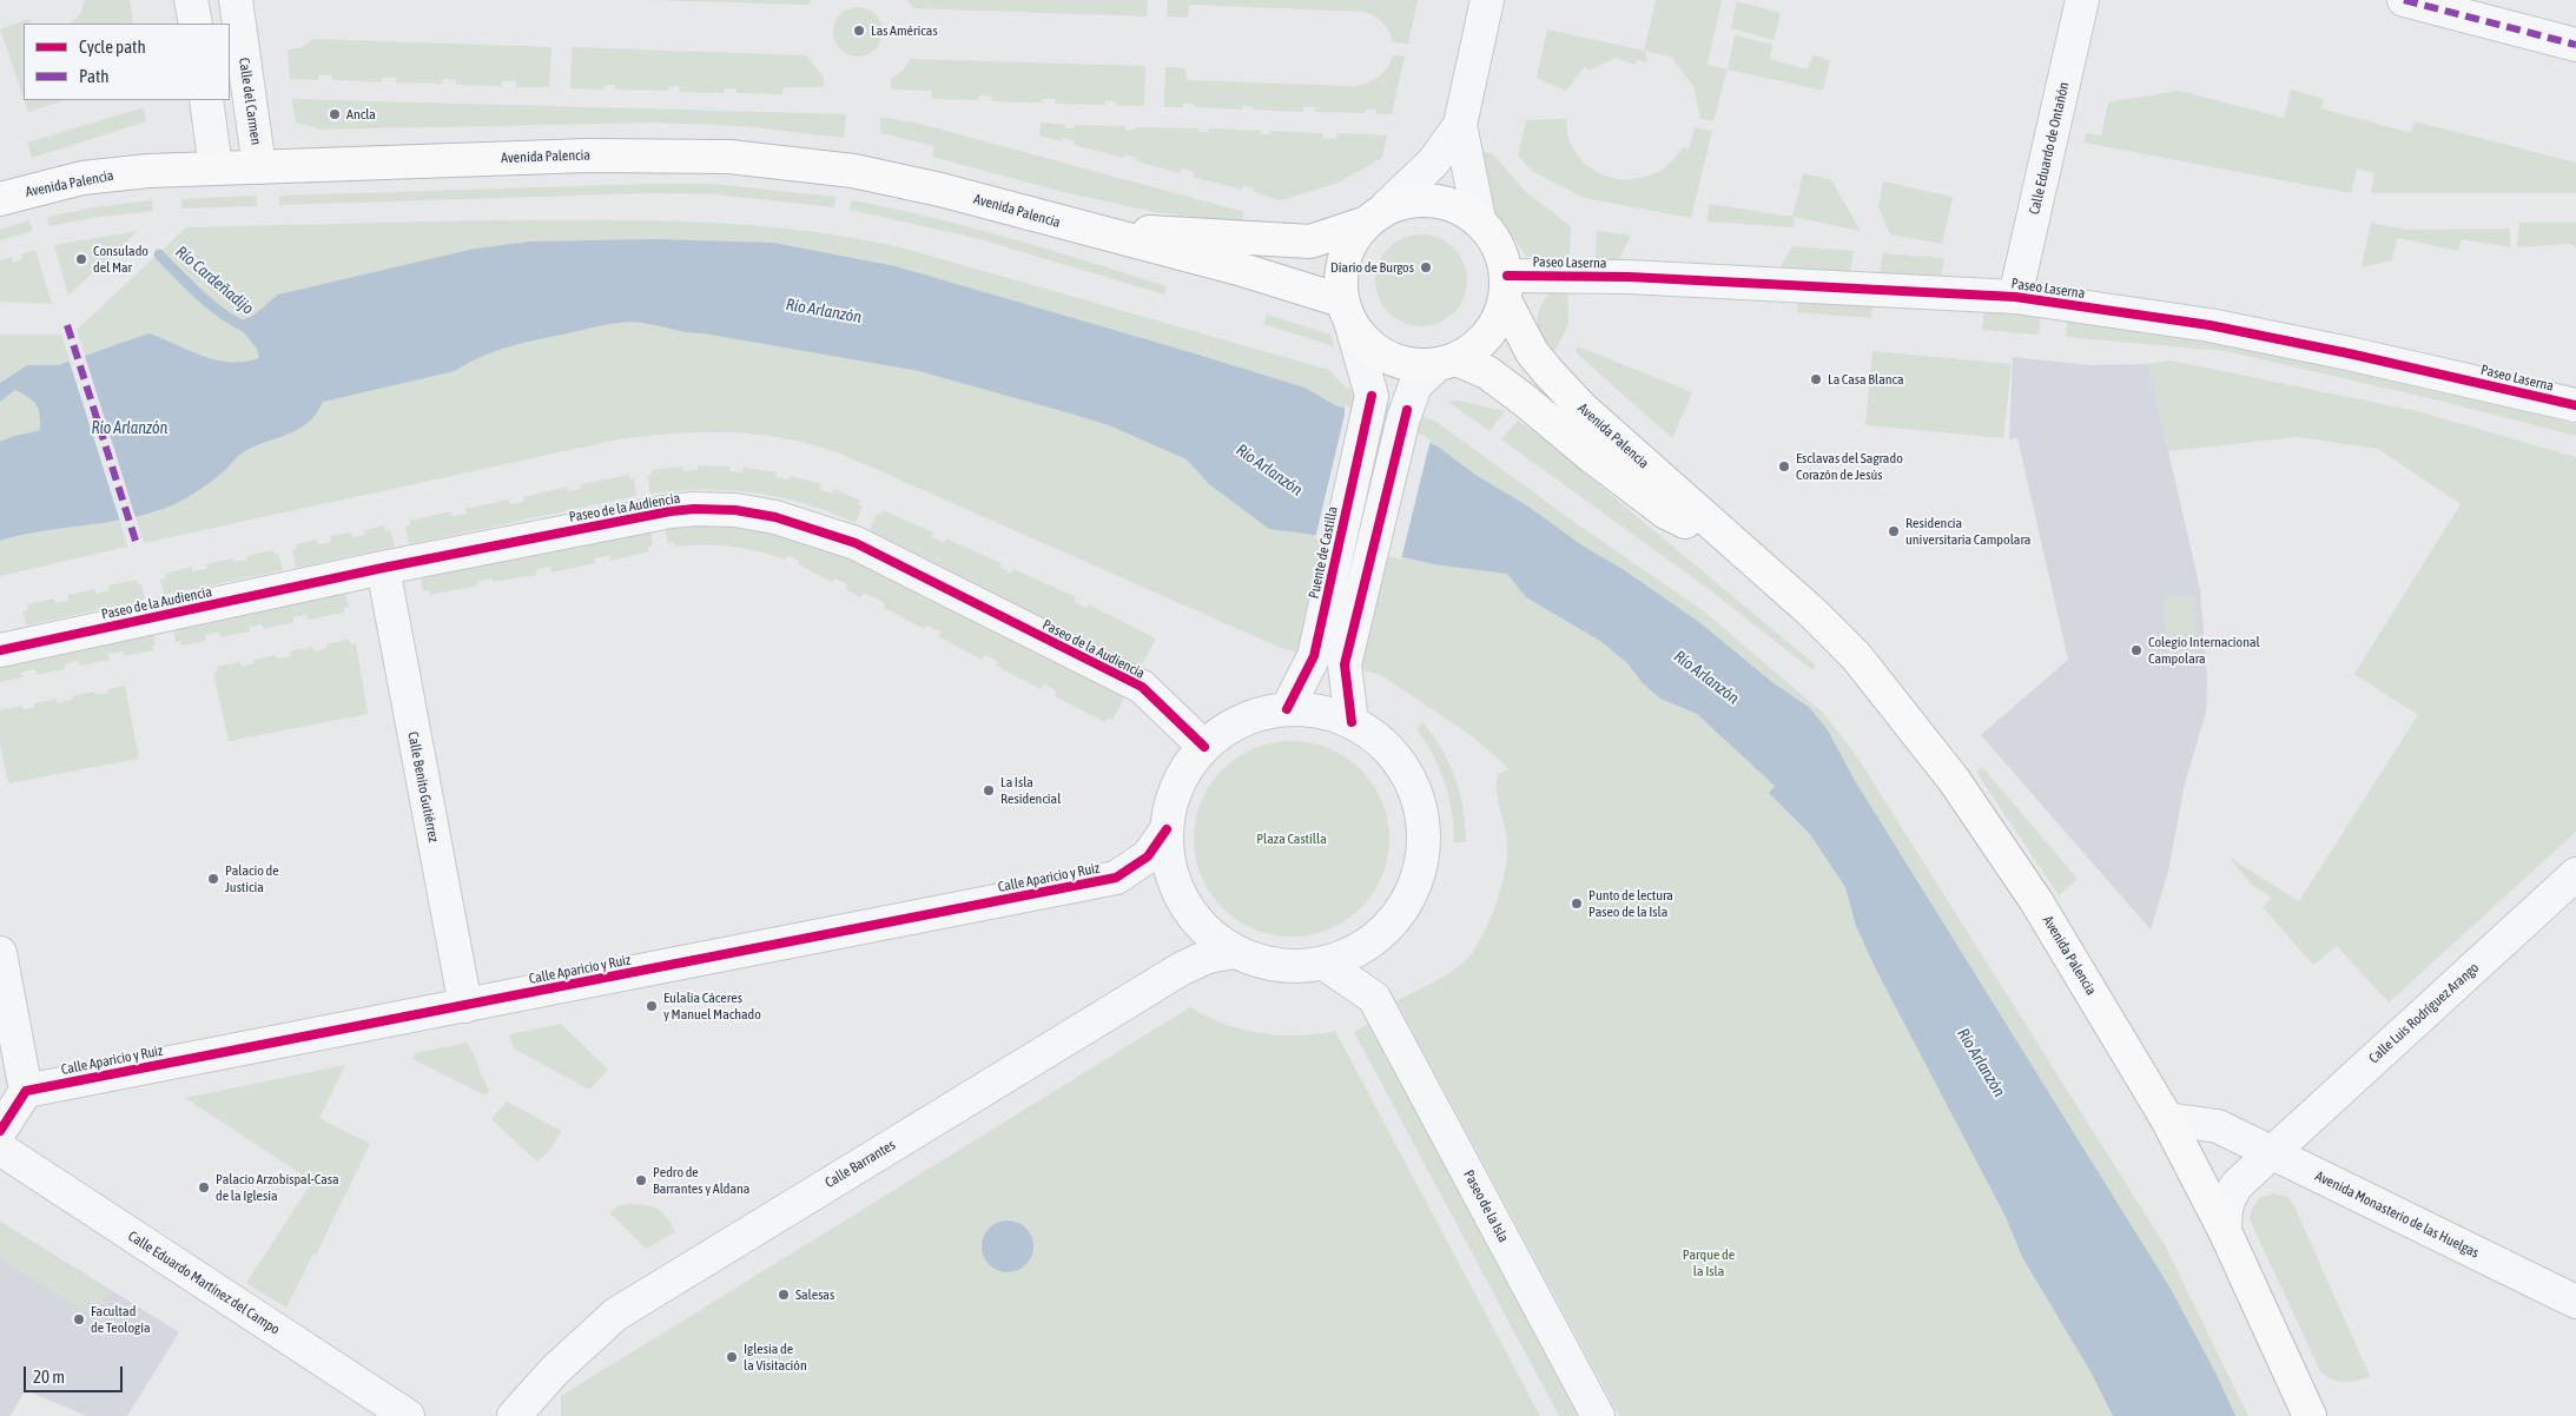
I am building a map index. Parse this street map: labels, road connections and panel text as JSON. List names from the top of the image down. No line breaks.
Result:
{"streets":{"highway":["Avenida Palencia"],"street":["Calle del Carmen","Calle Eduardo de Ontañón","Paseo Laserna","Paseo de la Audiencia","Puente de Castilla","Calle Benito Gutiérrez","Calle Aparicio y Ruiz","Calle Luis Rodríguez Arango","Calle Barrantes","Paseo de la Isla","Avenida Monasterio de las Huelgas","Calle Eduardo Martínez del Campo"]},"crossings":[["Calle del Carmen","Avenida Palencia"],["Calle Eduardo de Ontañón","Paseo Laserna"],["Avenida Palencia","Paseo Laserna"],["Avenida Palencia","Puente de Castilla"],["Avenida Palencia","Calle Luis Rodríguez Arango"],["Avenida Palencia","Avenida Monasterio de las Huelgas"],["Paseo Laserna","Puente de Castilla"],["Paseo de la Audiencia","Calle Benito Gutiérrez"],["Calle Benito Gutiérrez","Calle Aparicio y Ruiz"],["Calle Luis Rodríguez Arango","Avenida Monasterio de las Huelgas"]],"water":["Río Cardeñadijo","Río Arlanzón"],"parks":["Plaza Castilla","Parque de la Isla"],"places":["Las Américas","Ancla","Consulado del Mar","Diario de Burgos","La Casa Blanca","Esclavas del Sagrado Corazón de Jesús","Residencia universitaria Campolara","Colegio Internacional Campolara","La Isla Residencial","Palacio de Justicia","Punto de lectura Paseo de la Isla","Eulalia Cáceres y Manuel Machado","Pedro de Barrantes y Aldana","Palacio Arzobispal-Casa de la Iglesia","Salesas","Facultad de Teología","Iglesia de la Visitación"],"legend":["Cycle path","Path"],"scale_bar":"20 m"}
